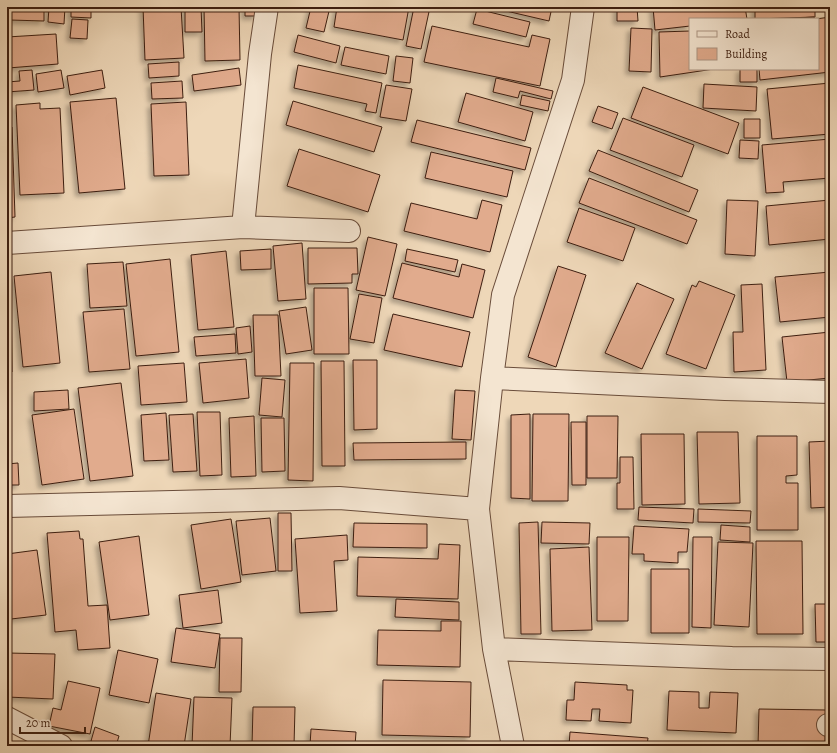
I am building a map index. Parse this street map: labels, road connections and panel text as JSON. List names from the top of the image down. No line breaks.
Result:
{"legend":["Road","Building"],"scale_bar":"20 m"}
